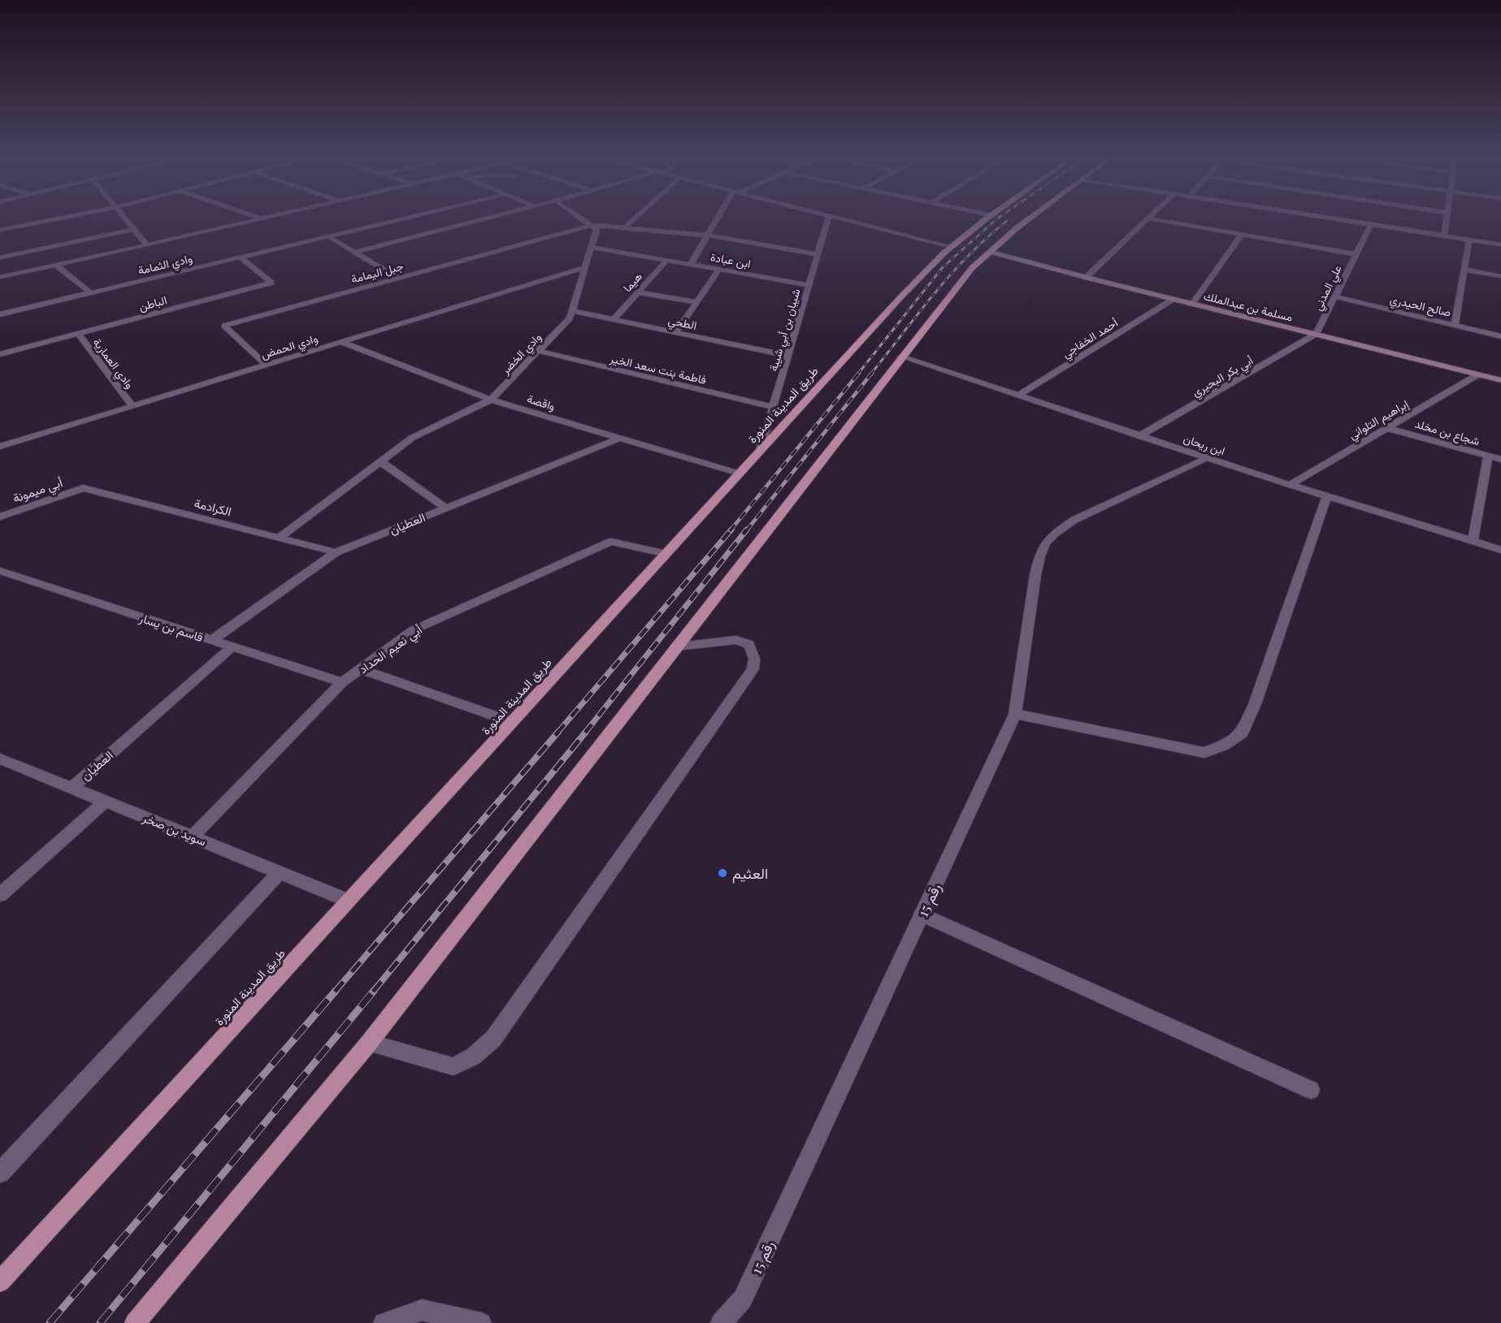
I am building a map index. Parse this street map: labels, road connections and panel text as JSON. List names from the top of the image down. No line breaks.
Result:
{"streets":{"main road":["مسلمة بن عبدالملك","طريق المدينة المنورة"],"street":["ابن عبادة","وادي الثمامة","جبل اليمامة","هيما","علي المدني","الباطن","صالح الحيدري","الطحي","شيبان بن أبي شيبة","أحمد الخفاجي","وادي الحمض","وادي الخضر","وادي العمارية","فاطمة بنت سعد الخير","أبي بكر البحيري","واقصة","إبراهيم التلواني","شجاع بن مخلد","ابن ريحان","أبي ميمونة","الكرادمة","العطيان","قاسم بن يسار","أبي نعيم الحداد","سويد بن صخر","رقم 15"]},"crossings":[["ابن عبادة","هيما"],["ابن عبادة","شيبان بن أبي شيبة"],["ابن عبادة","وادي الخضر"],["وادي الثمامة","الباطن"],["جبل اليمامة","وادي الحمض"],["جبل اليمامة","وادي الخضر"],["هيما","الطحي"],["علي المدني","صالح الحيدري"],["علي المدني","مسلمة بن عبدالملك"],["علي المدني","أبي بكر البحيري"],["الباطن","وادي العمارية"],["مسلمة بن عبدالملك","أحمد الخفاجي"],["مسلمة بن عبدالملك","أبي بكر البحيري"],["مسلمة بن عبدالملك","إبراهيم التلواني"],["الطحي","شيبان بن أبي شيبة"],["الطحي","وادي الخضر"],["شيبان بن أبي شيبة","فاطمة بنت سعد الخير"],["شيبان بن أبي شيبة","طريق المدينة المنورة"],["أحمد الخفاجي","ابن ريحان"],["وادي الحمض","وادي الخضر"],["وادي الحمض","وادي العمارية"],["وادي الحمض","واقصة"],["وادي الخضر","فاطمة بنت سعد الخير"],["وادي الخضر","واقصة"],["وادي الخضر","الكرادمة"],["أبي بكر البحيري","ابن ريحان"],["واقصة","طريق المدينة المنورة"],["واقصة","العطيان"],["طريق المدينة المنورة","أبي نعيم الحداد"],["طريق المدينة المنورة","سويد بن صخر"],["إبراهيم التلواني","شجاع بن مخلد"],["إبراهيم التلواني","ابن ريحان"],["ابن ريحان","رقم 15"],["أبي ميمونة","الكرادمة"],["الكرادمة","العطيان"],["العطيان","قاسم بن يسار"],["العطيان","سويد بن صخر"],["قاسم بن يسار","أبي نعيم الحداد"],["أبي نعيم الحداد","سويد بن صخر"]],"places":["العثيم"]}
